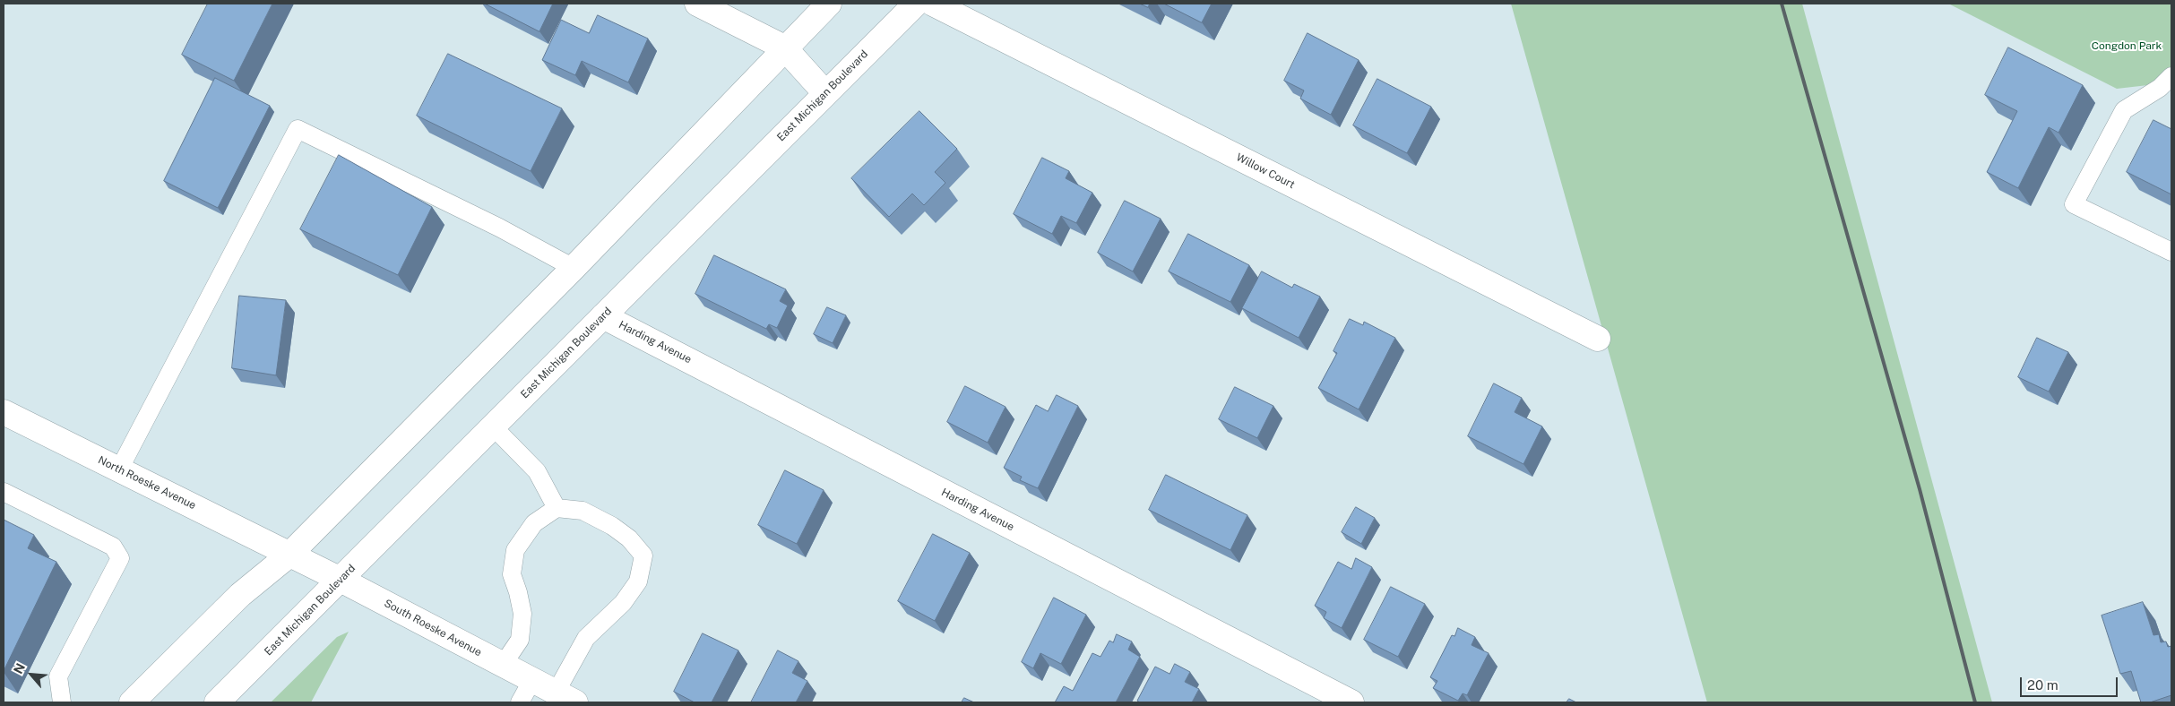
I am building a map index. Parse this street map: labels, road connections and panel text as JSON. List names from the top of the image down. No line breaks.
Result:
{"streets":{"street":["East Michigan Boulevard","Willow Court","Harding Avenue","North Roeske Avenue","South Roeske Avenue"]},"crossings":[["East Michigan Boulevard","Harding Avenue"],["East Michigan Boulevard","South Roeske Avenue"],["North Roeske Avenue","South Roeske Avenue"]],"parks":["Congdon Park"],"scale_bar":"20 m","north":"top left"}
